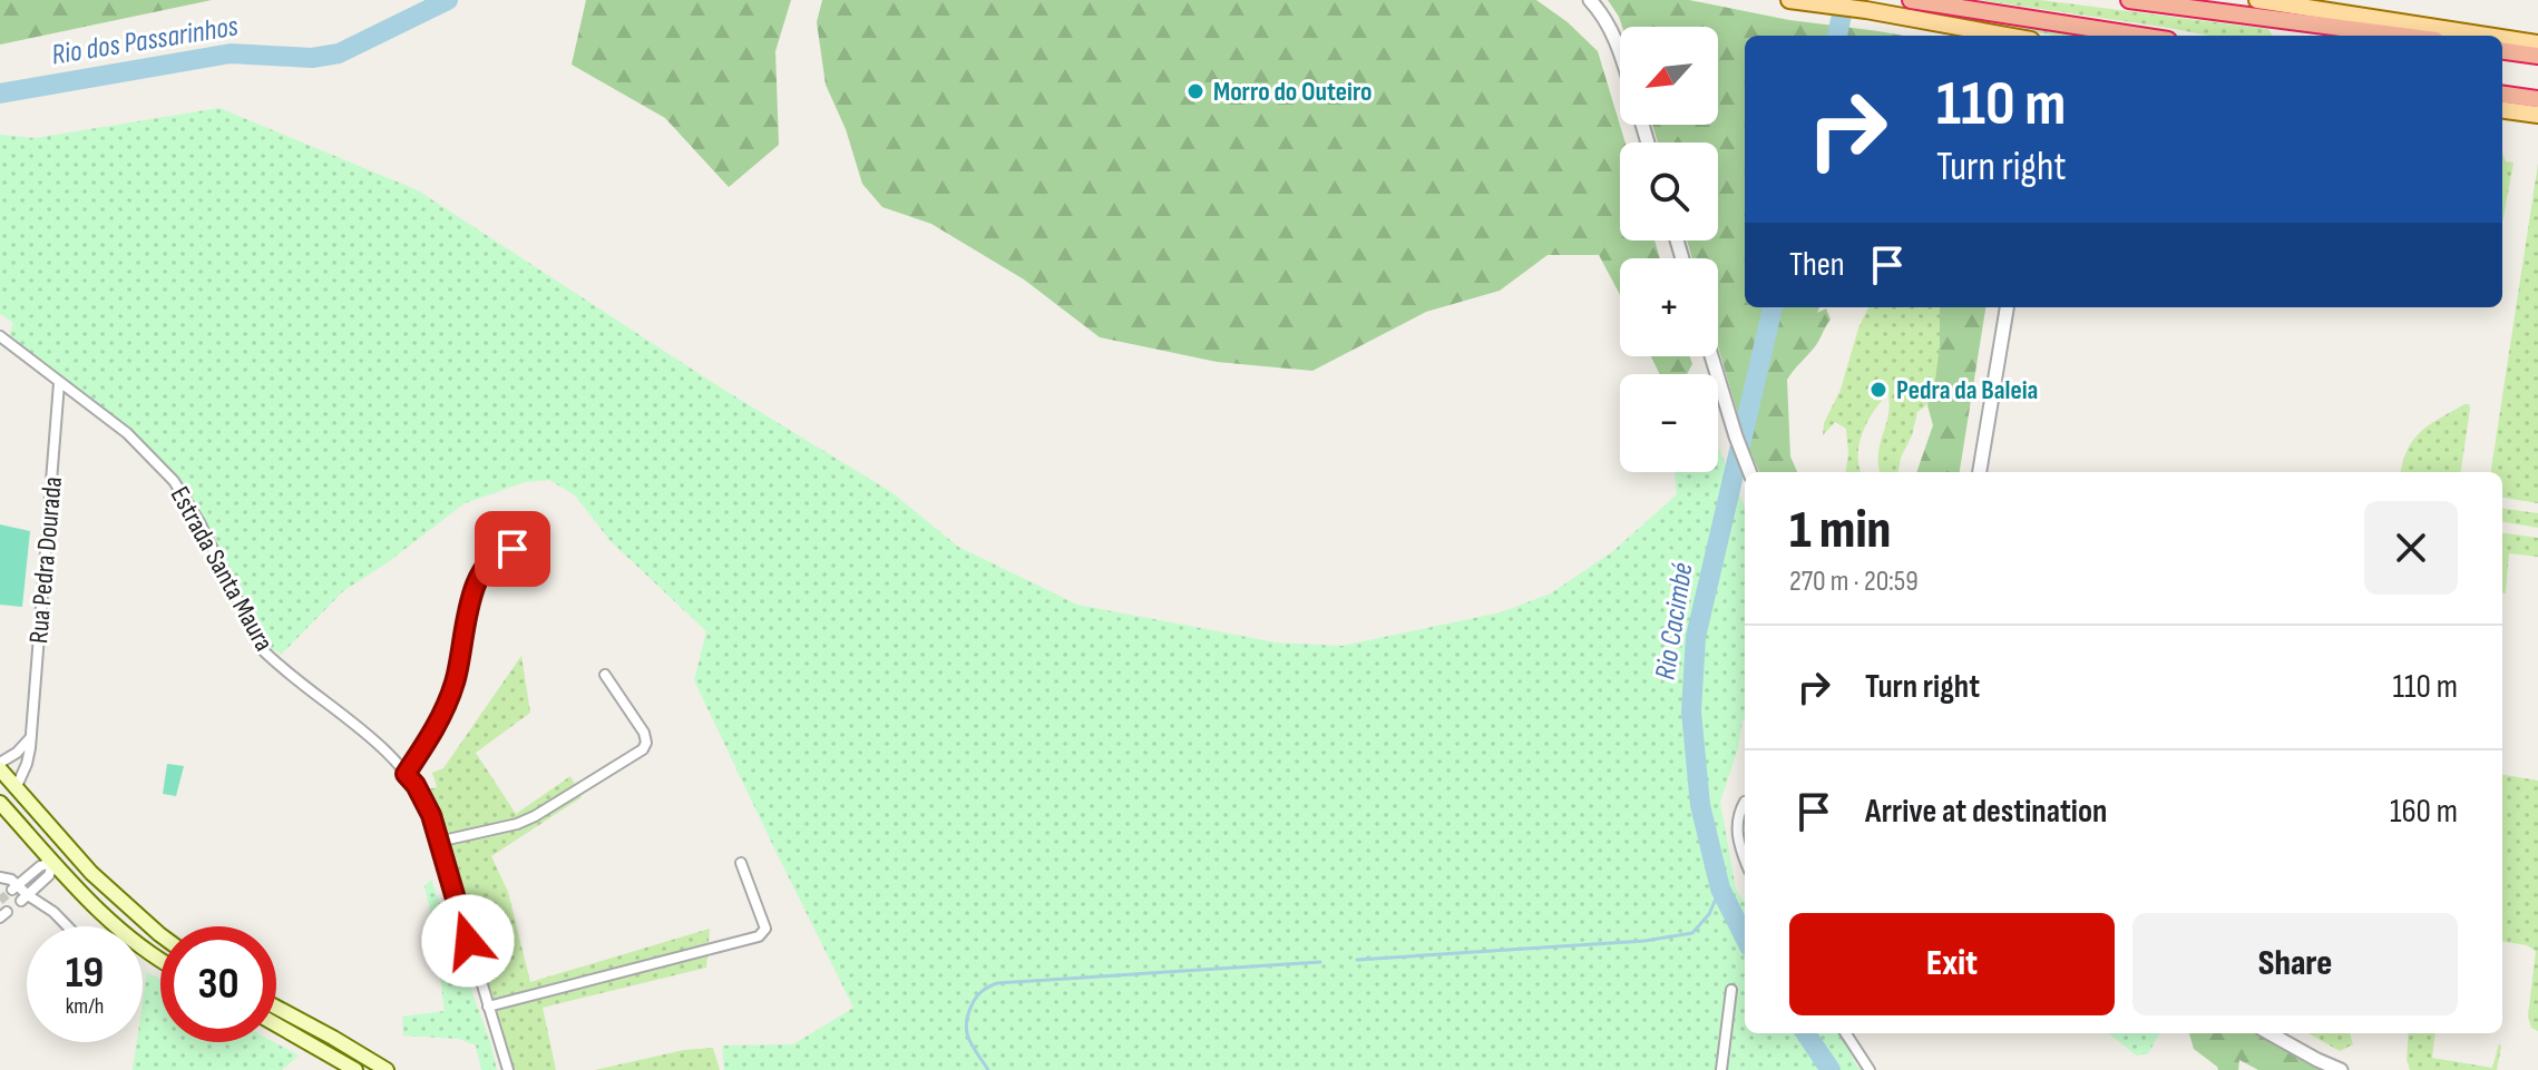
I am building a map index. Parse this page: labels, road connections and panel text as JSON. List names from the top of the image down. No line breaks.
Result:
{"streets":{"street":["Rua Pedra Dourada","Estrada Santa Maura"]},"crossings":[["Rua Pedra Dourada","Estrada Santa Maura"]],"water":["Rio dos Passarinhos","Rio Cacimbé"],"places":["Morro do Outeiro","Pedra da Baleia"],"north":"bottom left","page":{"map_buttons":["+","−"],"turn":["110 m","Turn right"],"then":"Then","heading":["1 min","270 m · 20:59"],"list":[{"name":"Turn right","value":"110 m"},{"name":"Arrive at destination","value":"160 m"}],"buttons":["Exit","Share"],"speed":"19 km/h","limit":"30"}}
